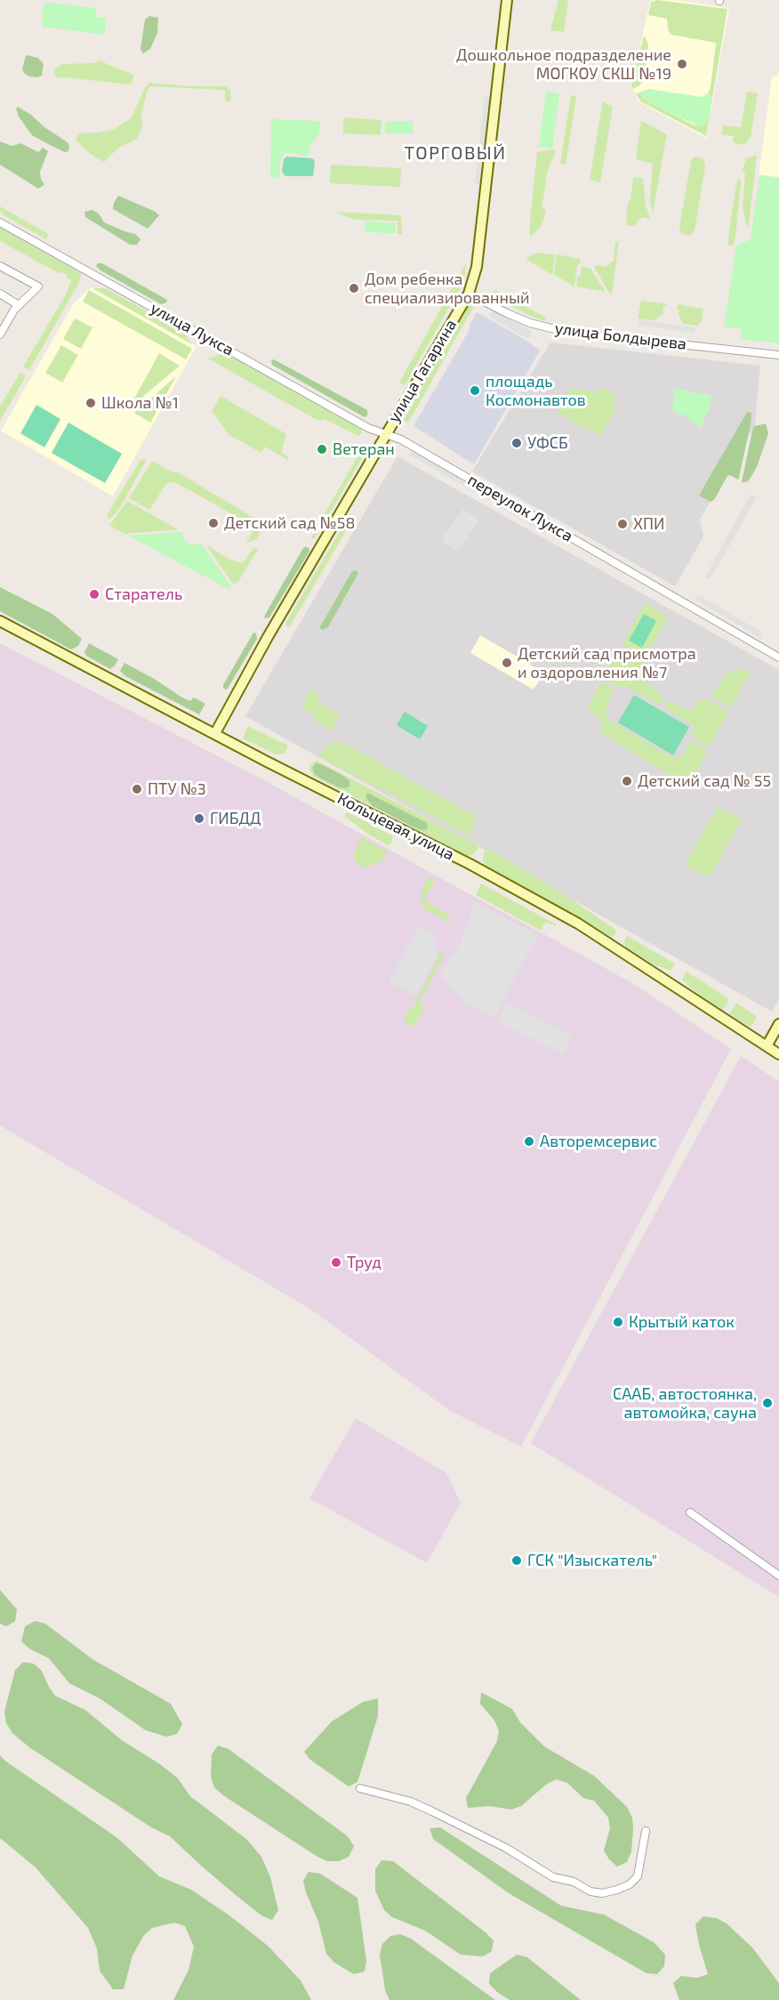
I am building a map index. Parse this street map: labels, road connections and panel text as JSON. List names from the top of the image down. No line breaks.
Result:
{"streets":{"main road":["улица Гагарина","Кольцевая улица"],"street":["улица Лукса","улица Болдырева","переулок Лукса"]},"crossings":[["улица Лукса","улица Гагарина"],["улица Лукса","переулок Лукса"],["улица Болдырева","улица Гагарина"],["улица Гагарина","переулок Лукса"],["улица Гагарина","Кольцевая улица"]],"districts":["ТОРГОВЫЙ"],"places":["Дошкольное подразделение МОГКОУ СКШ №19","Дом ребенка специализированный","площадь Космонавтов","Школа №1","УФСБ","Ветеран","Детский сад №58","ХПИ","Старатель","Детский сад присмотра и оздоровления №7","Детский сад № 55","ПТУ №3","ГИБДД","Авторемсервис","Труд","Крытый каток","СААБ, автостоянка, автомойка, сауна","ГСК \"Изыскатель\""]}
